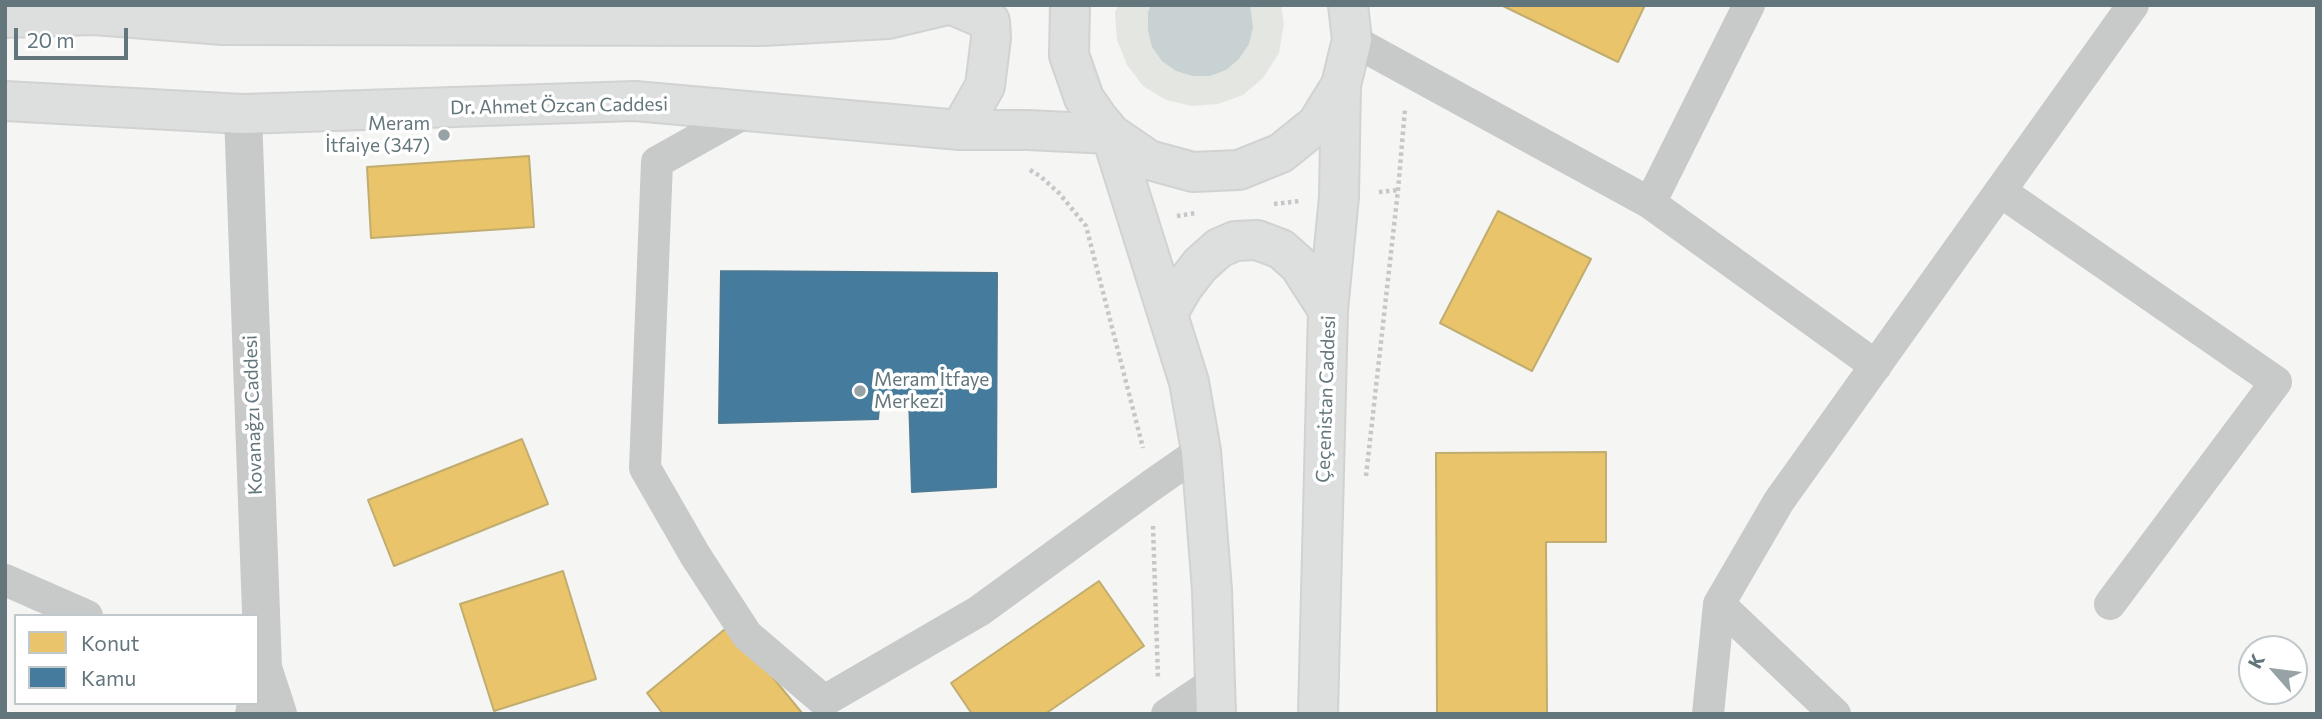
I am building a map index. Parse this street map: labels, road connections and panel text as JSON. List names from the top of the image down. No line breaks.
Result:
{"streets":{"main road":["Dr. Ahmet Özcan Caddesi","Çeçenistan Caddesi"],"street":["Kovanağzı Caddesi"]},"crossings":[["Dr. Ahmet Özcan Caddesi","Kovanağzı Caddesi"]],"places":["Meram İtfaiye (347)","Meram İtfaye Merkezi"],"legend":["Konut","Kamu"],"scale_bar":"20 m","north":"top left"}
